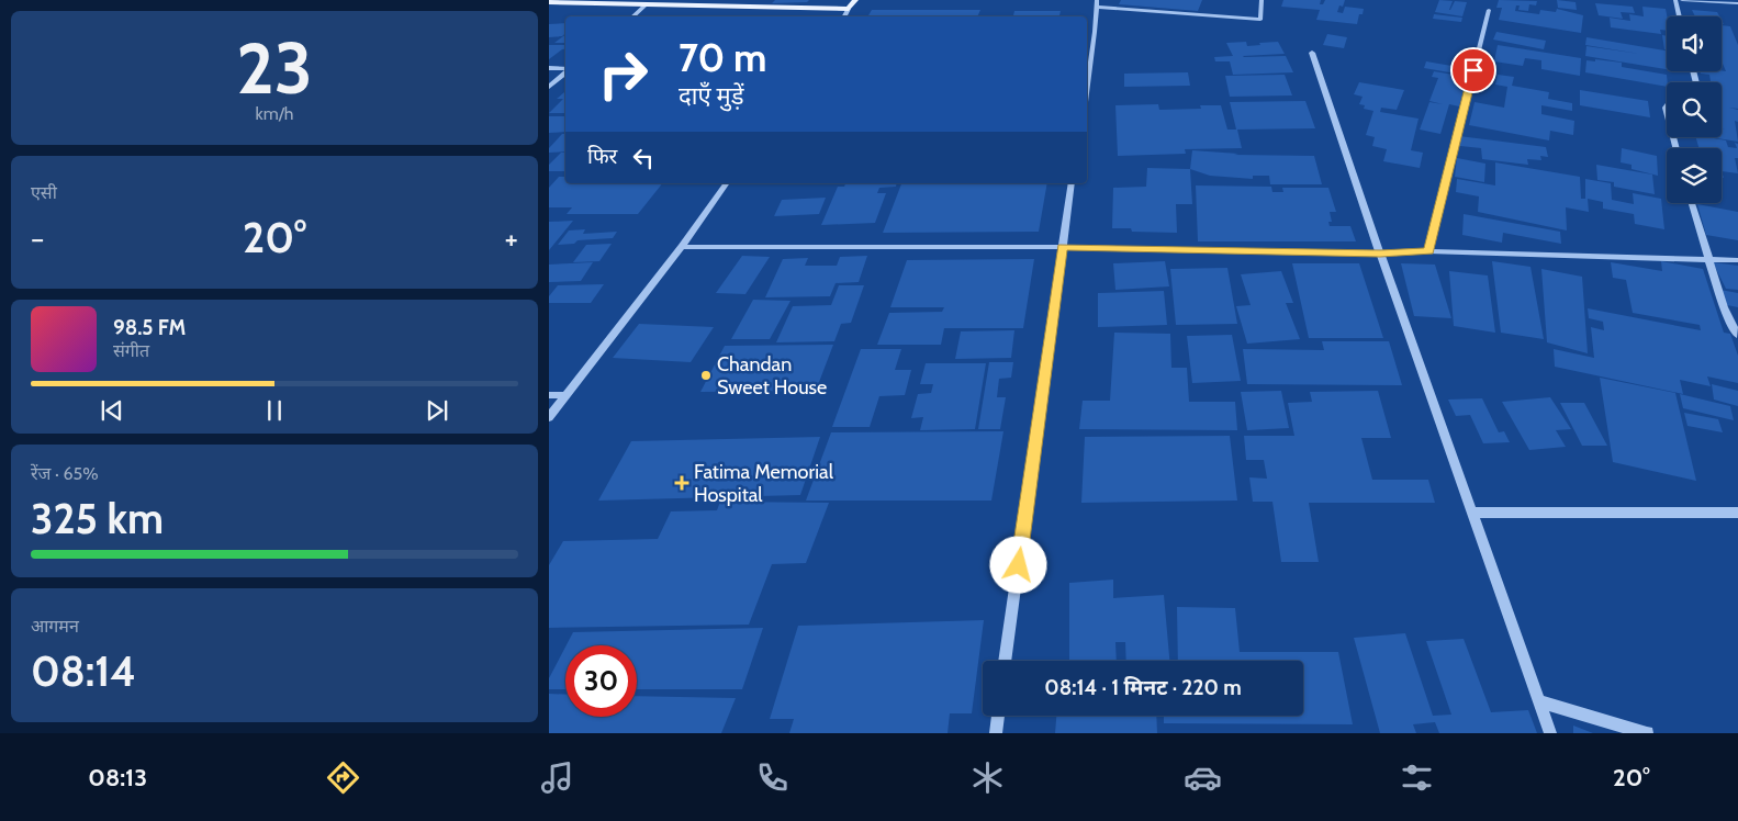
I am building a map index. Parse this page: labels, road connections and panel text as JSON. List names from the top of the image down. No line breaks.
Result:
{"places":{"other":["Chandan Sweet House"],"health":["Fatima Memorial Hospital"]},"page":{"tile":[["23","km/h"],"एसी",["रेंज · 65%","325 km"],["आगमन","08:14"]],"turn":["70 m","दाएँ मुड़ें"],"then":"फिर","heat":["−","20°","+"],"song":["98.5 FM","संगीत"],"limit":"30","trip":"08:14 · 1 मिनट · 220 m","tabs":["08:13","20°"]}}
